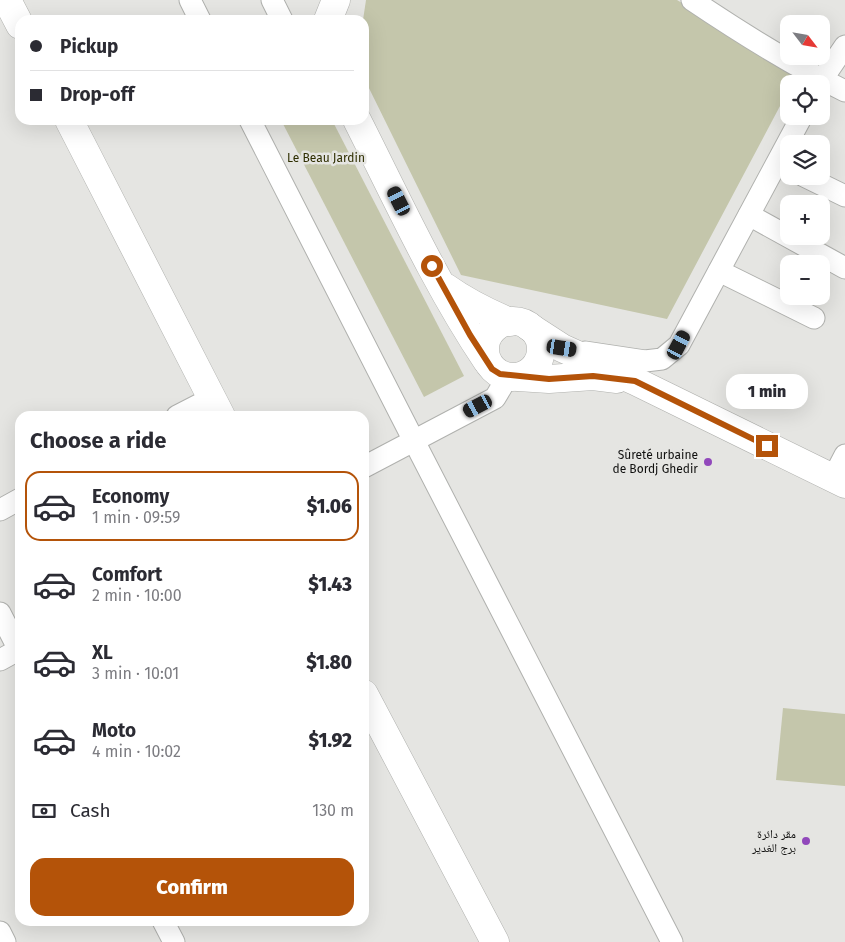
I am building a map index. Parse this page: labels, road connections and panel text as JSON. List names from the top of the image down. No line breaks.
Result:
{"parks":["Le Beau Jardin"],"places":["Sûreté urbaine de Bordj Ghedir","مقر دائرة برج الغدير"],"north":"bottom right","page":{"map_buttons":["+","−"],"banner":["Pickup","Drop-off"],"bubble":"1 min","heading":"Choose a ride","list":[{"name":"Economy","note":"1 min · 09:59","value":"$1.06"},{"name":"Comfort","note":"2 min · 10:00","value":"$1.43"},{"name":"XL","note":"3 min · 10:01","value":"$1.80"},{"name":"Moto","note":"4 min · 10:02","value":"$1.92"}],"pay":["Cash","130 m"],"buttons":"Confirm"}}
